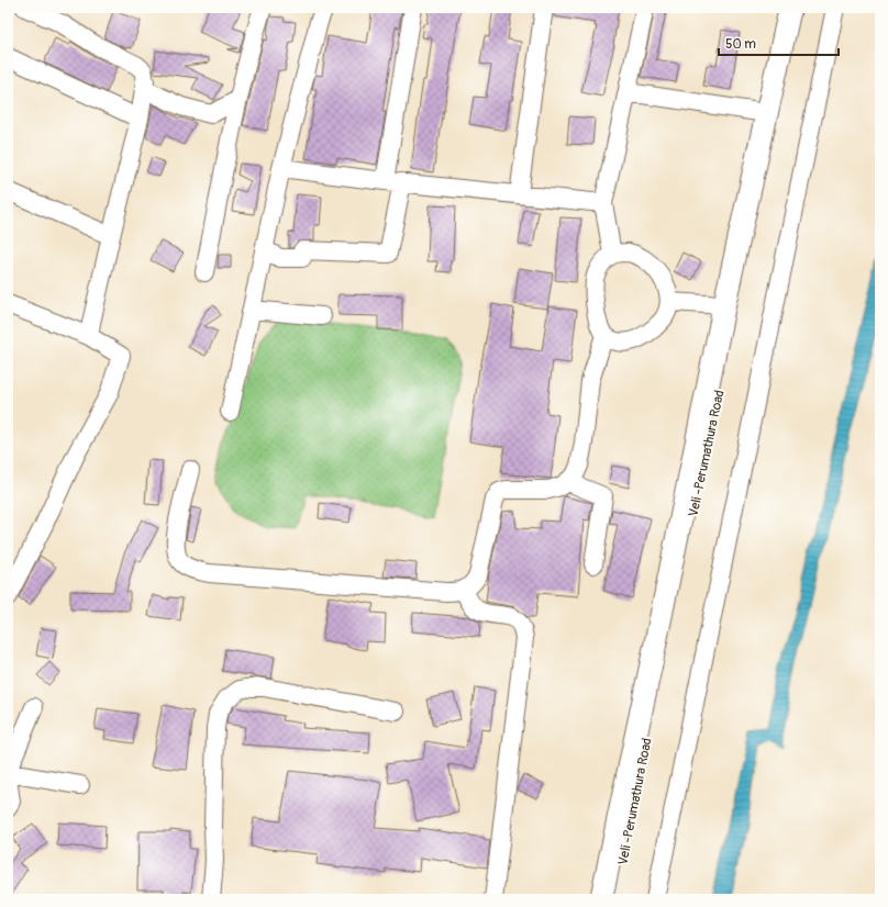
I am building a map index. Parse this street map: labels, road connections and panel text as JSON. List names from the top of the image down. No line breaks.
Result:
{"streets":{"main road":["Veli -Perumathura Road"]},"scale_bar":"50 m"}
